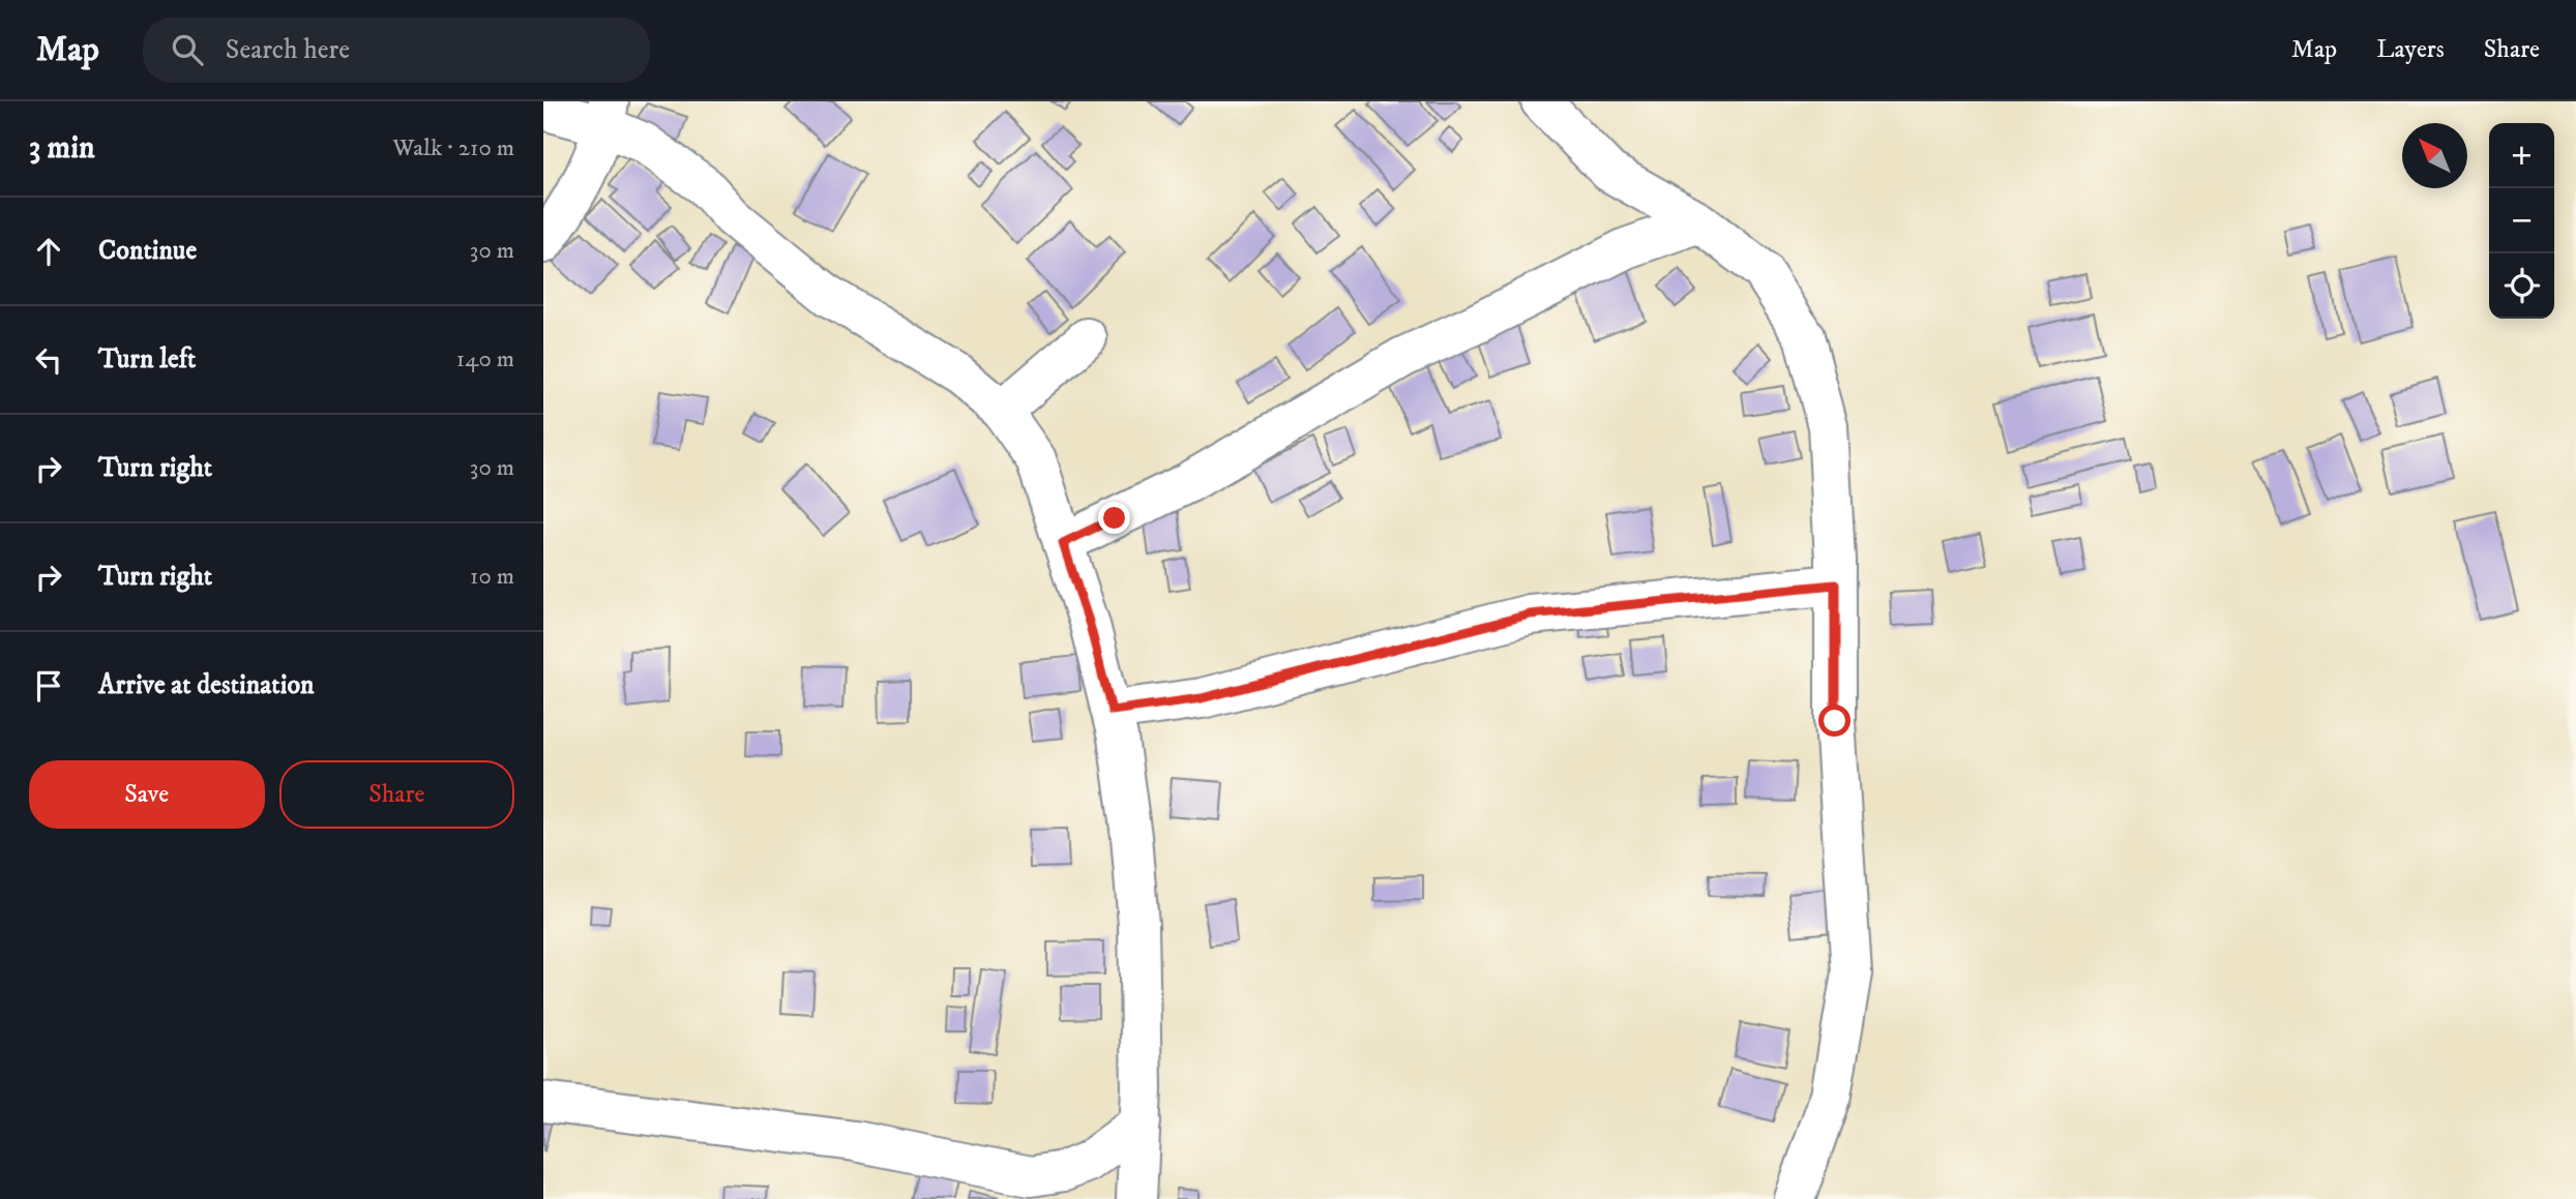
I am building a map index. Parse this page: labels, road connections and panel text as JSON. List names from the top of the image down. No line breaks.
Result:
{"north":"top left","page":{"header":"Map","search":"Search here","nav":["Map","Layers","Share"],"heading":["3 min","Walk · 210 m"],"map_buttons":["+","−"],"list":[["Continue","30 m"],["Turn left","140 m"],["Turn right","30 m"],["Turn right","10 m"],"Arrive at destination"],"buttons":["Save","Share"]}}
